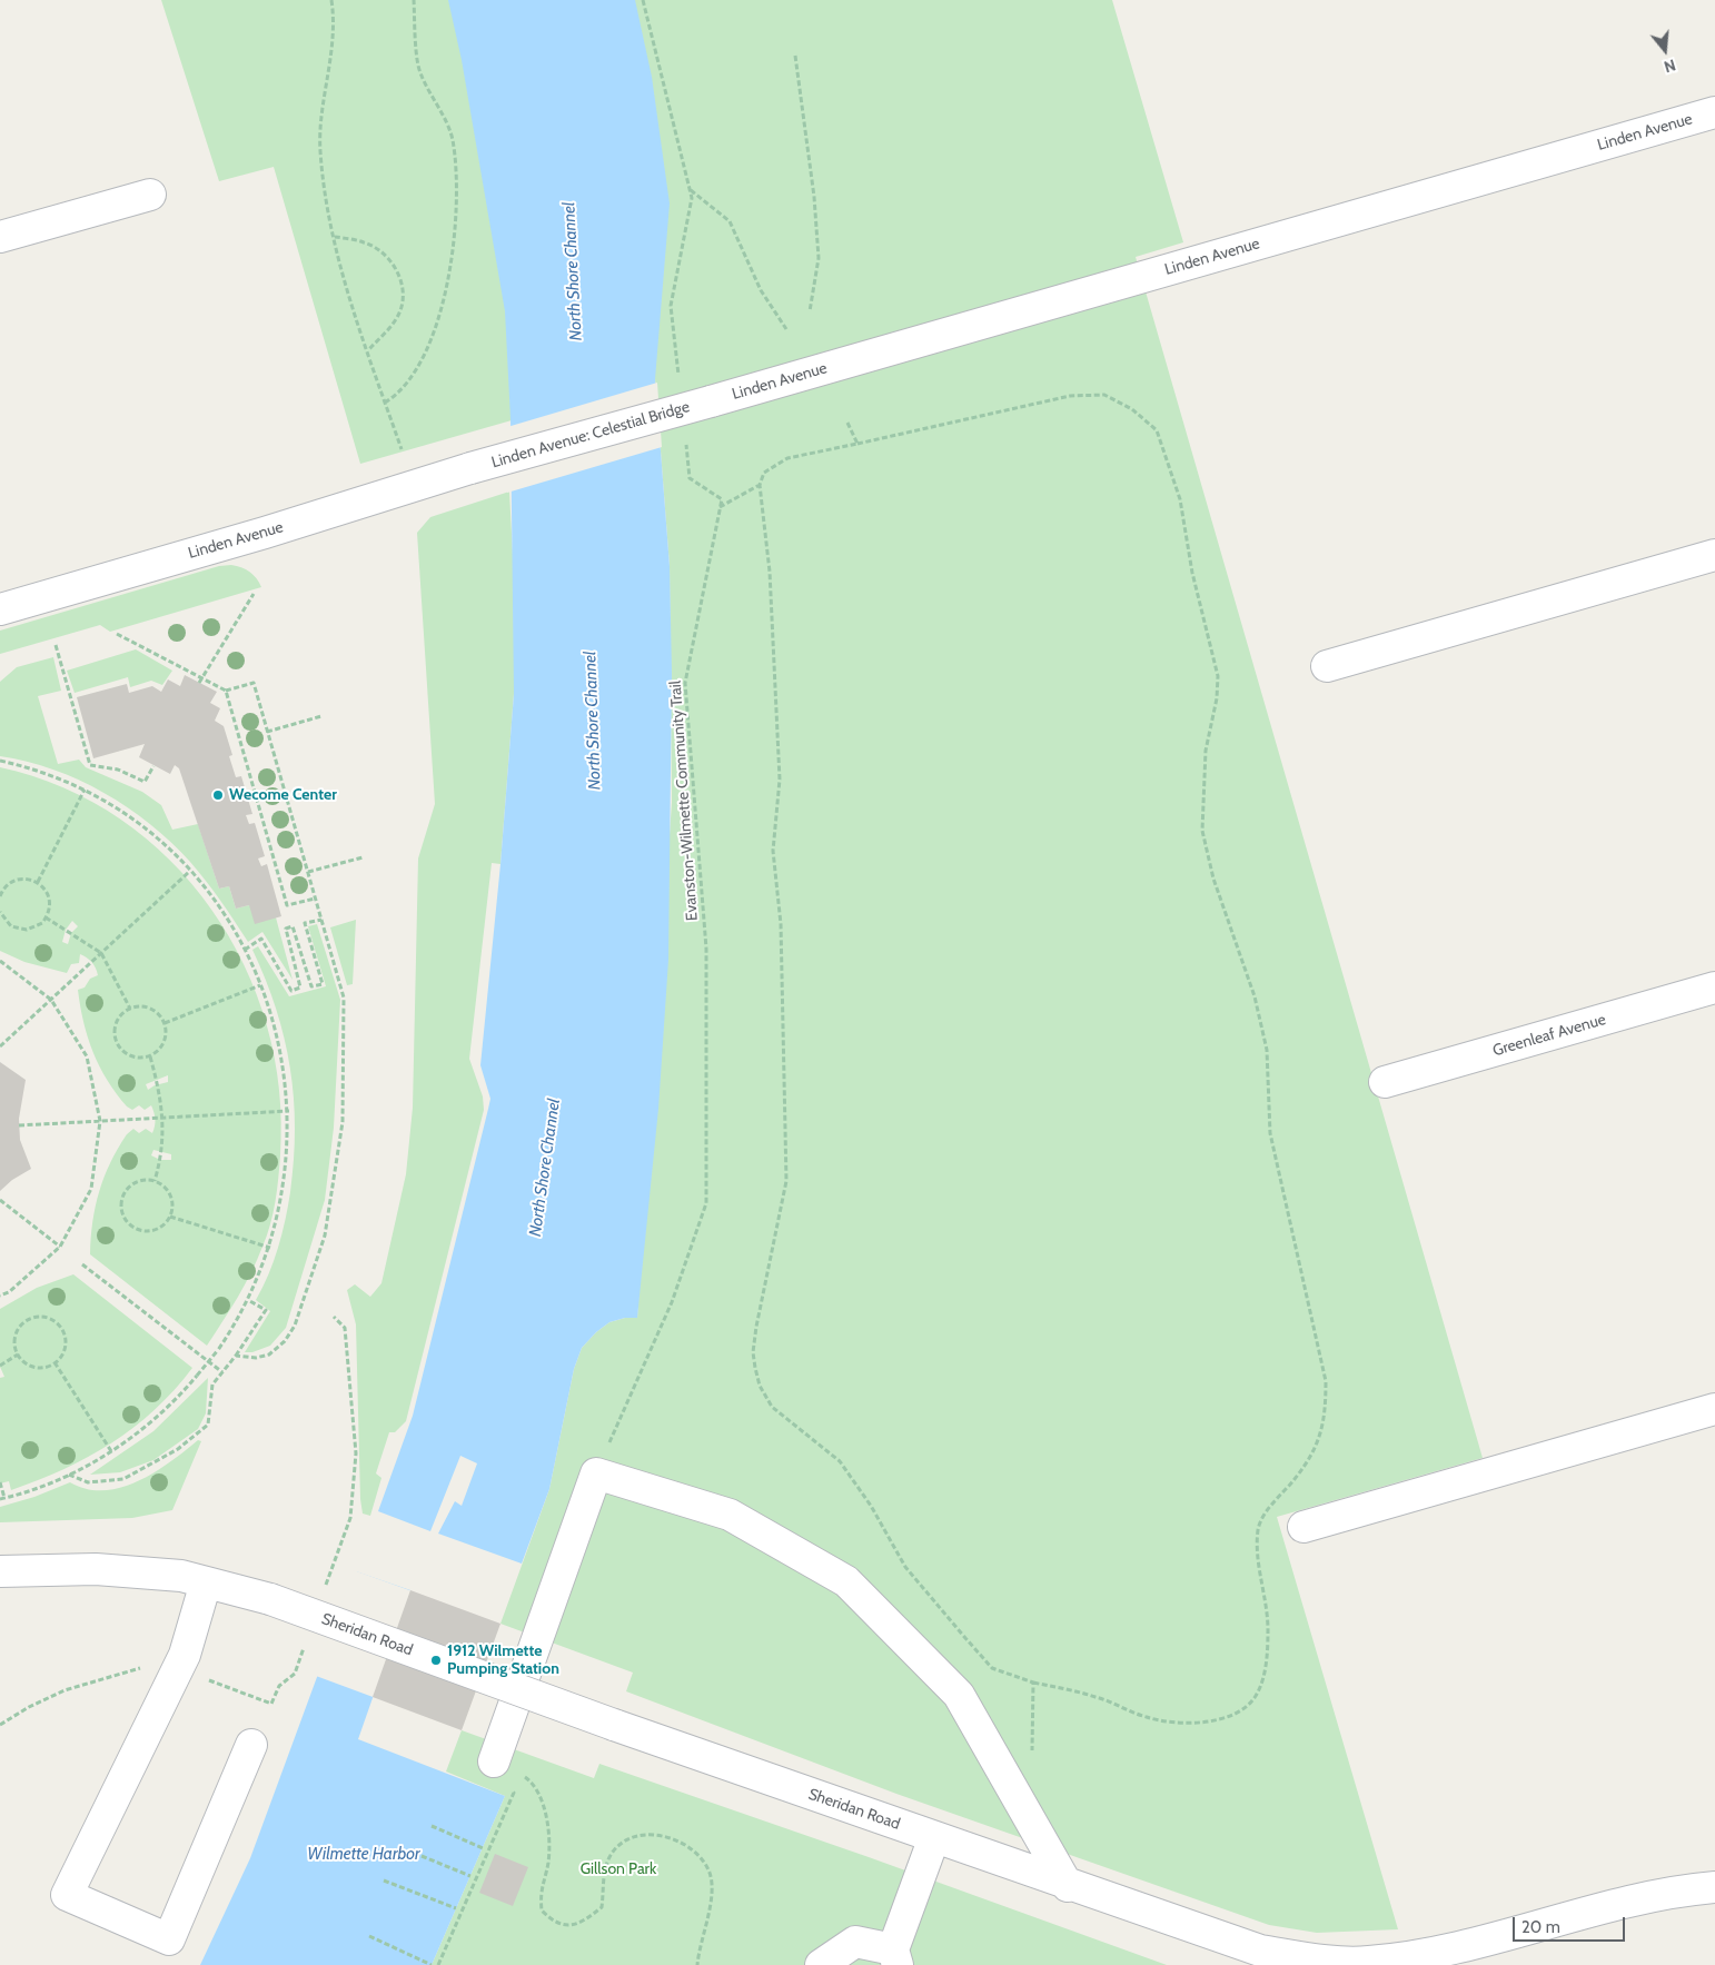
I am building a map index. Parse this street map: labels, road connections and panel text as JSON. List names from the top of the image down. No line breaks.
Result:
{"streets":{"street":["Linden Avenue","Linden Avenue: Celestial Bridge","Greenleaf Avenue","Sheridan Road"],"path":["Evanston-Wilmette Community Trail"]},"crossings":[["Linden Avenue","Linden Avenue: Celestial Bridge"]],"water":["North Shore Channel","Wilmette Harbor"],"parks":["Gillson Park"],"places":["Wecome Center","1912 Wilmette Pumping Station"],"scale_bar":"20 m","north":"bottom"}
